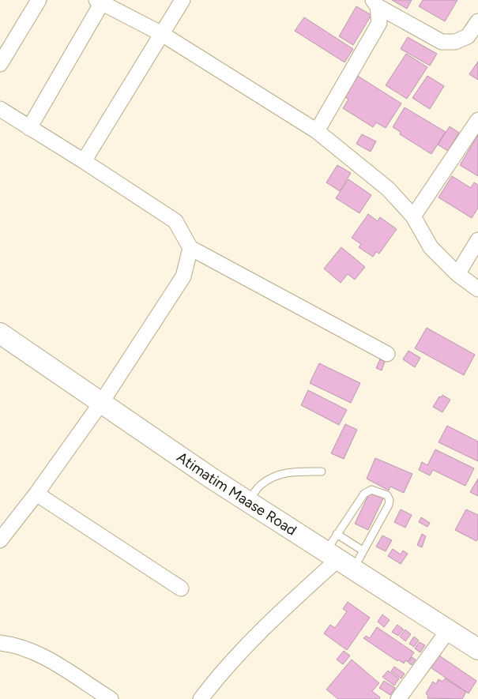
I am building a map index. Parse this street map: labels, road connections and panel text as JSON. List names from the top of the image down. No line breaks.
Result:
{"streets":{"main road":["Atimatim Maase Road"]}}
